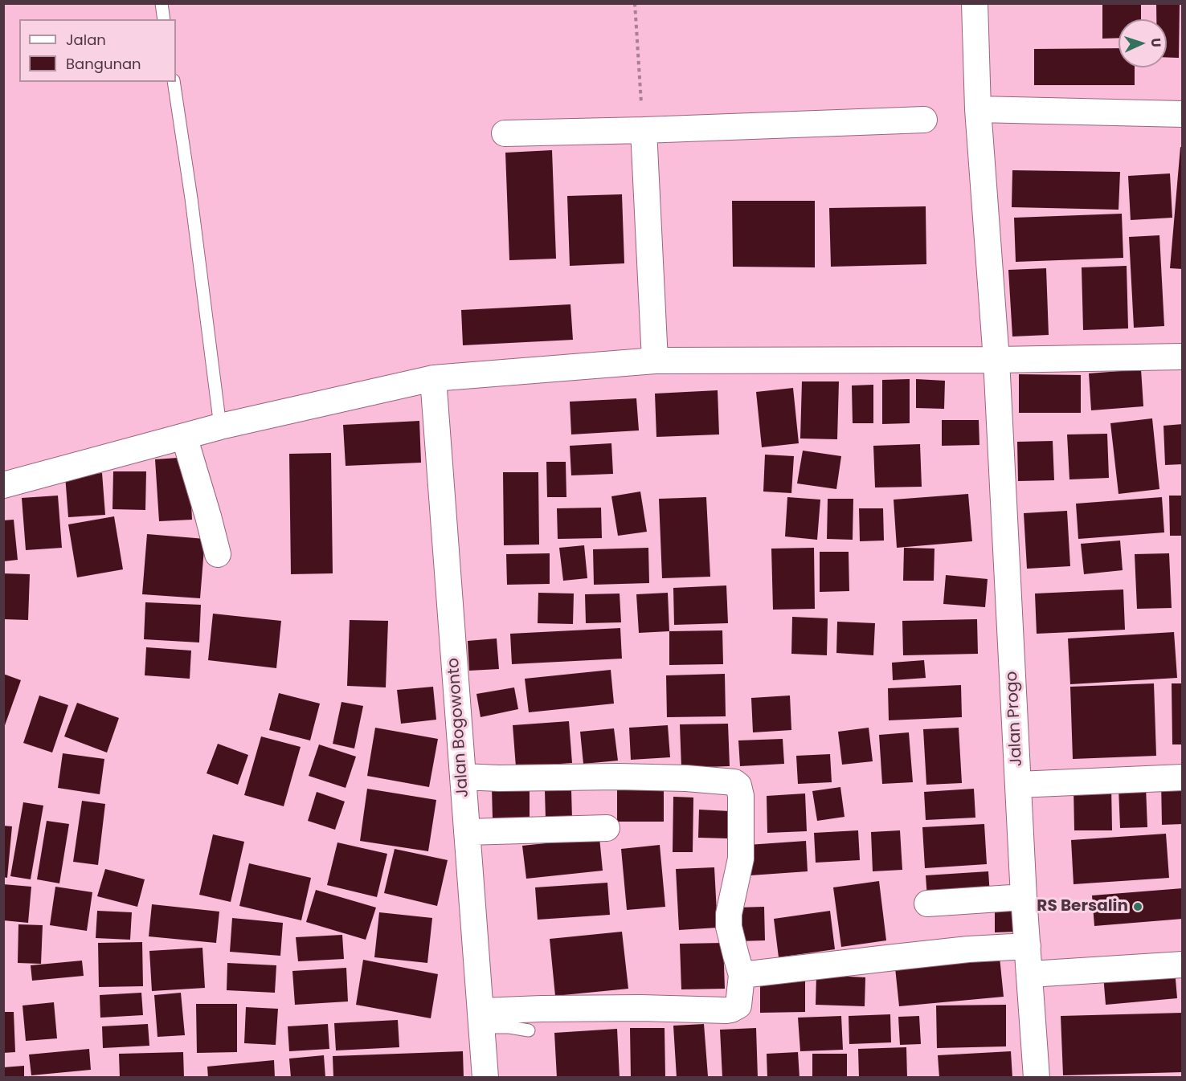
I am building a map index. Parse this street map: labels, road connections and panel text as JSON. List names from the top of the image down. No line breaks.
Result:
{"streets":{"street":["Jalan Progo","Jalan Bogowonto"]},"places":["RS Bersalin"],"legend":["Jalan","Bangunan"],"north":"right"}
